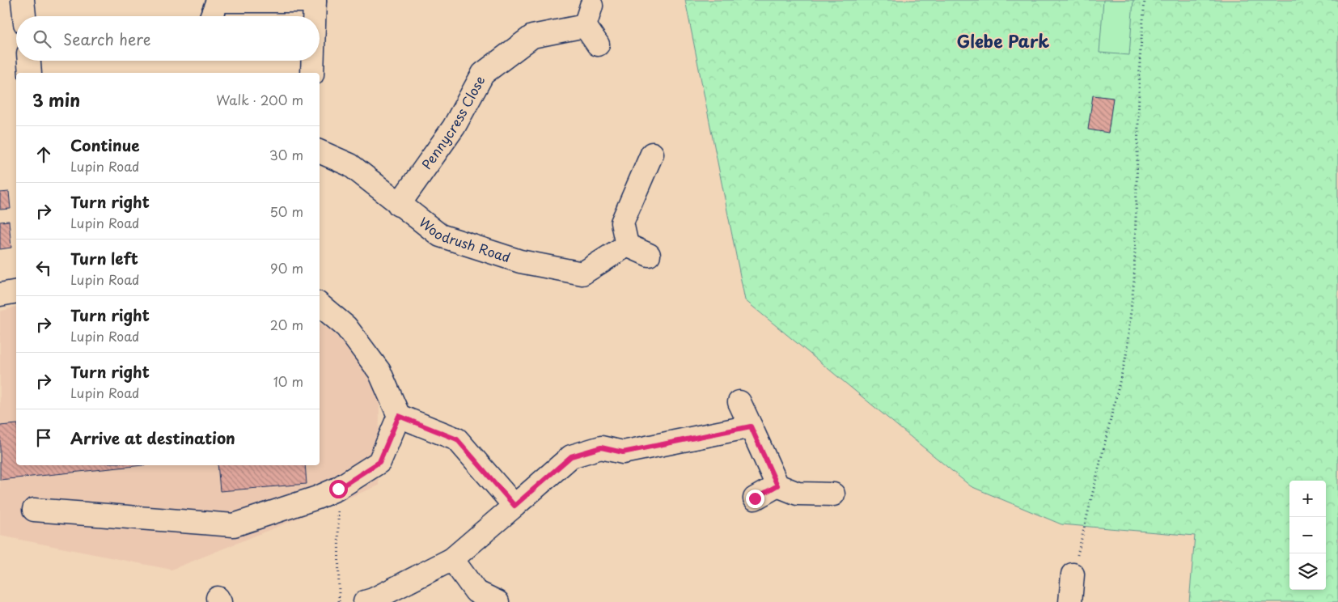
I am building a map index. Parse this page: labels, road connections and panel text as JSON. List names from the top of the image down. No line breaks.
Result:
{"streets":{"street":["Pennycress Close","Woodrush Road"]},"crossings":[["Pennycress Close","Woodrush Road"]],"districts":["Glebe Park"],"page":{"search":"Search here","heading":["3 min","Walk · 200 m"],"list":[["Continue","Lupin Road","30 m"],["Turn right","Lupin Road","50 m"],["Turn left","Lupin Road","90 m"],["Turn right","Lupin Road","20 m"],["Turn right","Lupin Road","10 m"],"Arrive at destination"],"map_buttons":["+","−"]}}
